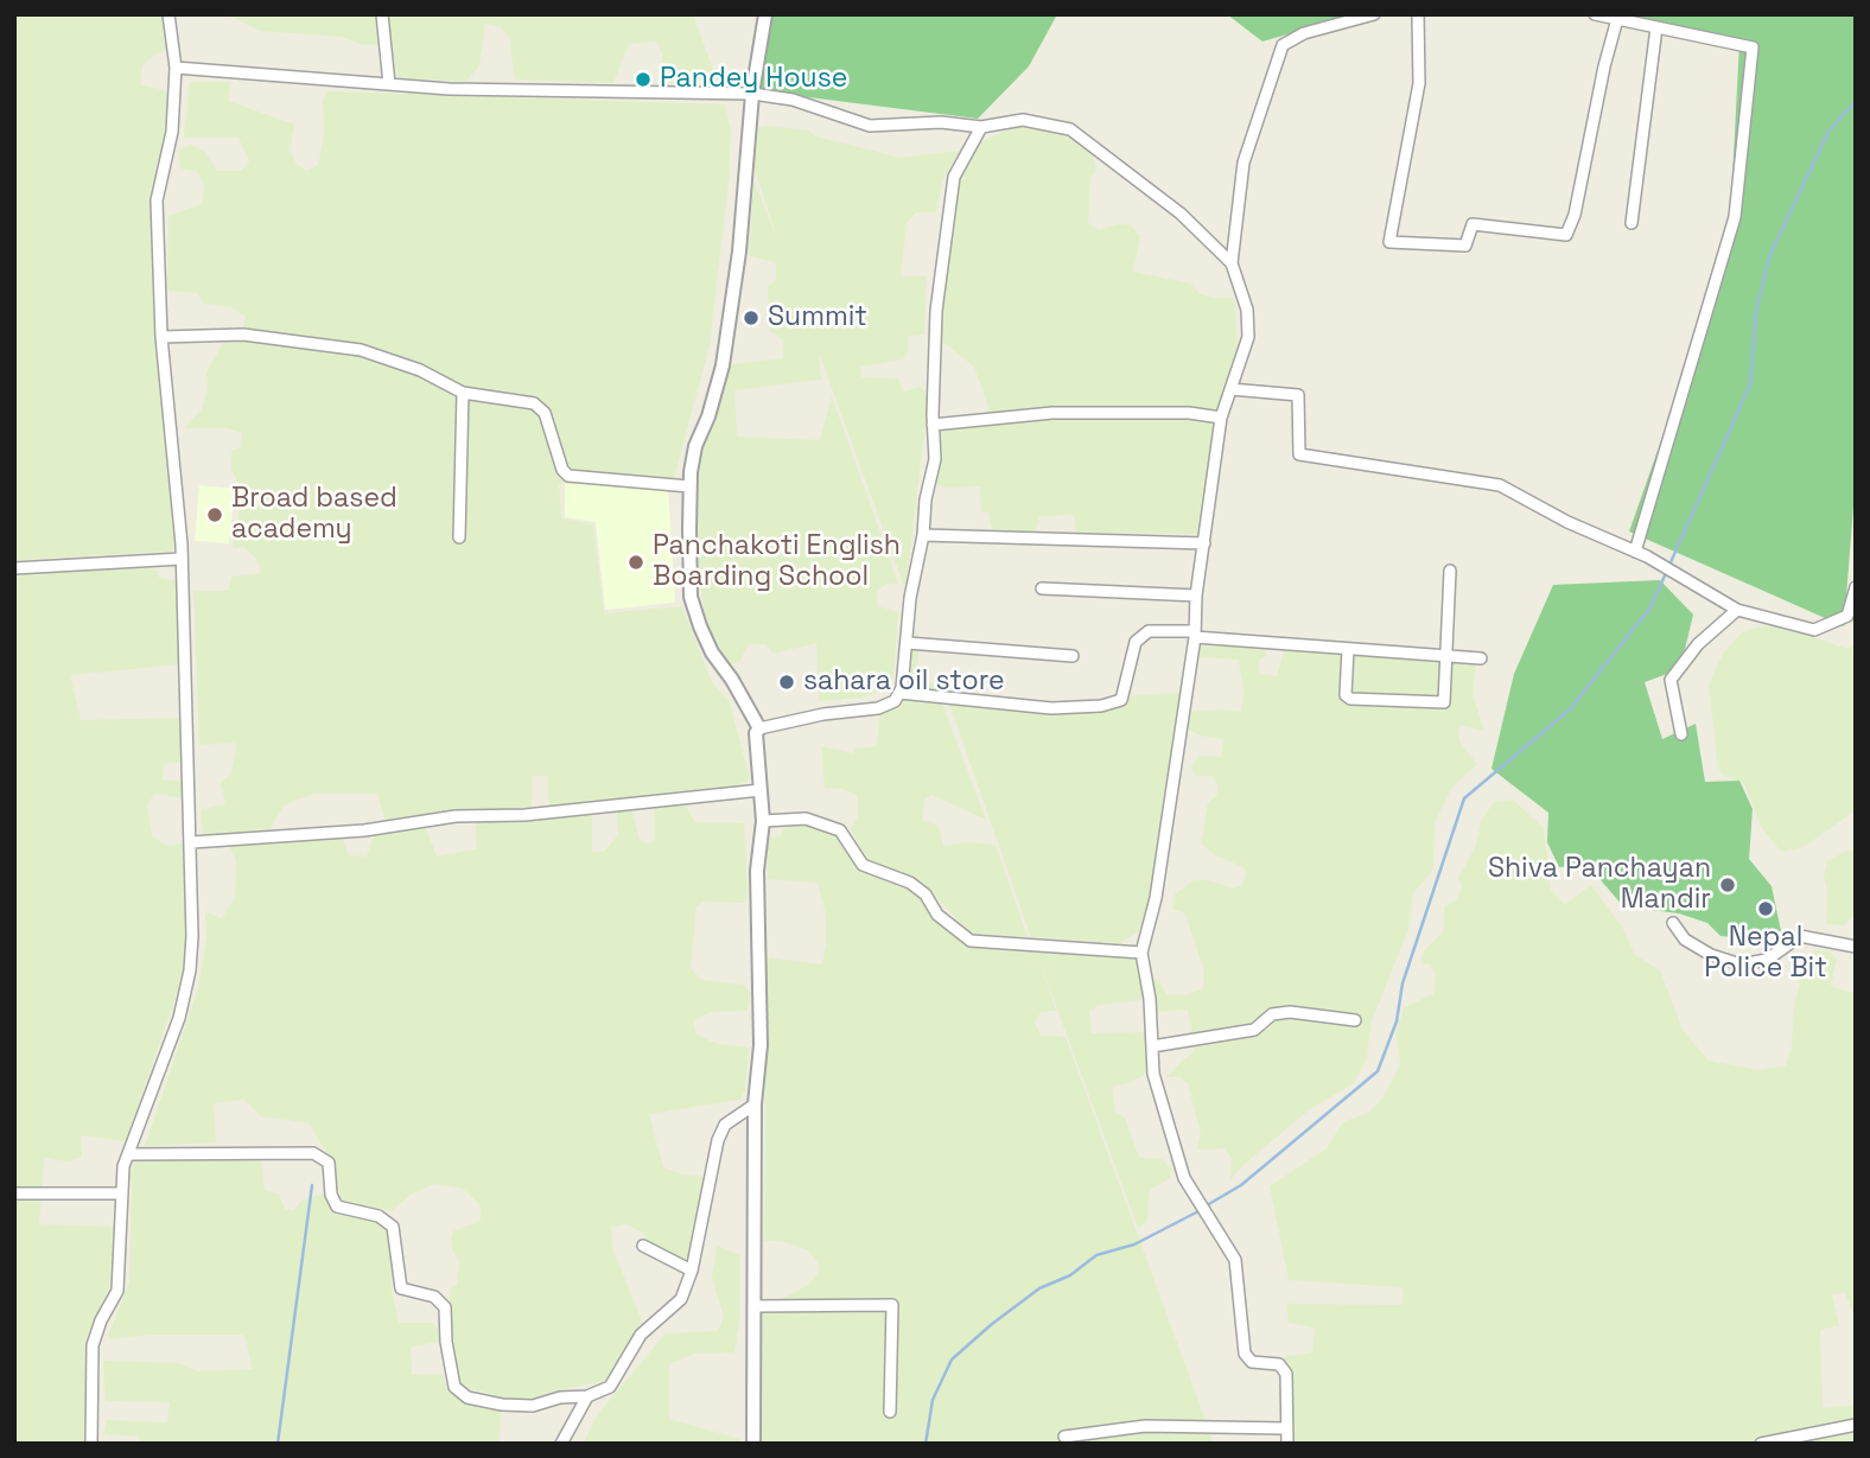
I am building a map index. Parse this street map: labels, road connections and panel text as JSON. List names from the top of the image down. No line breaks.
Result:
{"places":["Pandey House","Summit","Broad based academy","Panchakoti English Boarding School","sahara oil store","Shiva Panchayan Mandir","Nepal Police Bit"]}
